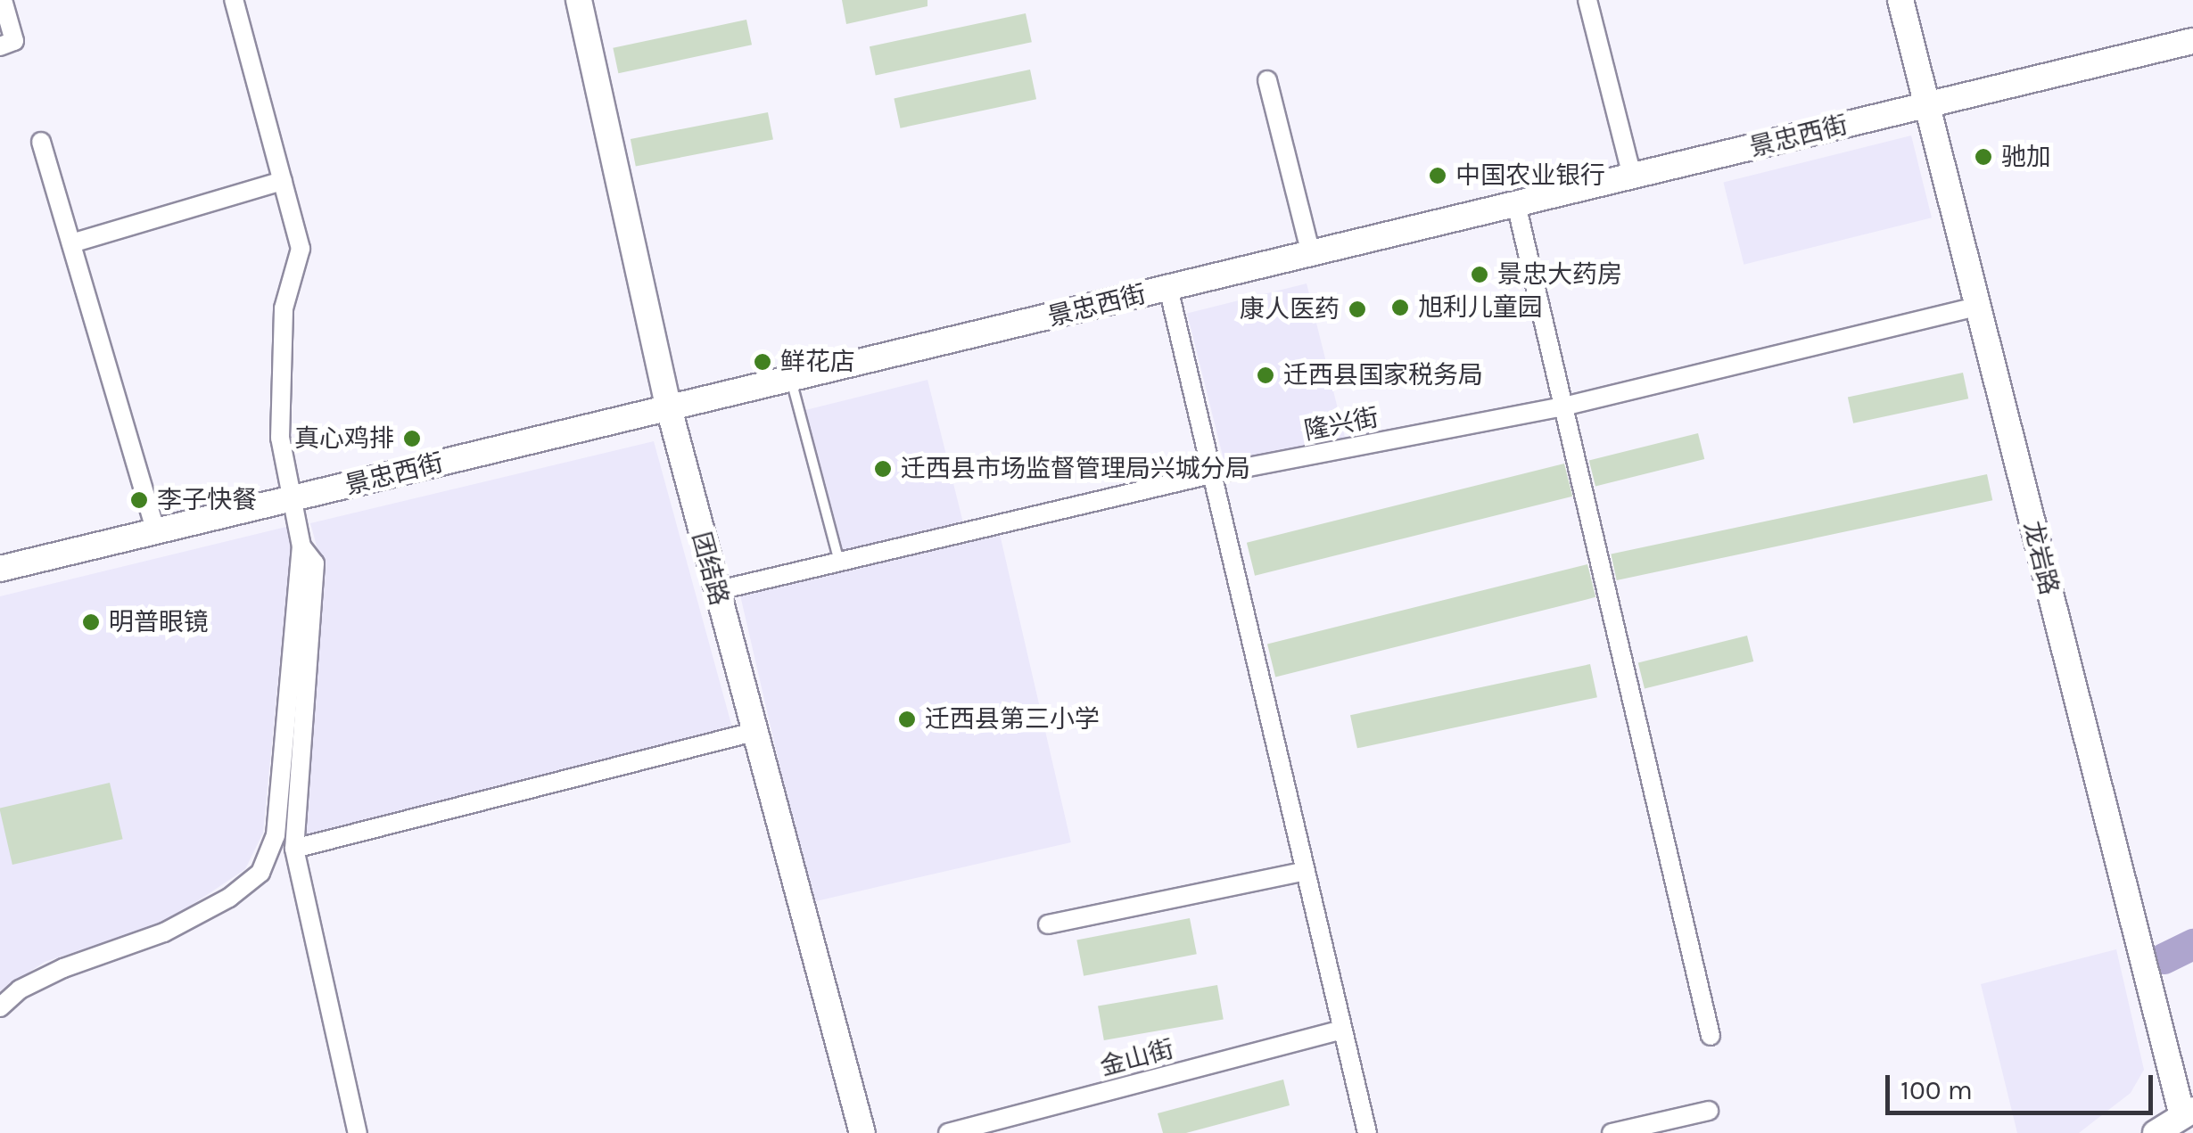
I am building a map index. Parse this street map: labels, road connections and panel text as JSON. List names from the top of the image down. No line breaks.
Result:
{"streets":{"street":["景忠西街","隆兴街","龙岩路","团结路","金山街"]},"crossings":[["景忠西街","龙岩路"],["景忠西街","团结路"],["隆兴街","龙岩路"],["隆兴街","团结路"]],"places":["驰加","中国农业银行","景忠大药房","旭利儿童园","康人医药","鲜花店","迁西县国家税务局","真心鸡排","迁西县市场监督管理局兴城分局","李子快餐","明普眼镜","迁西县第三小学"],"scale_bar":"100 m"}
